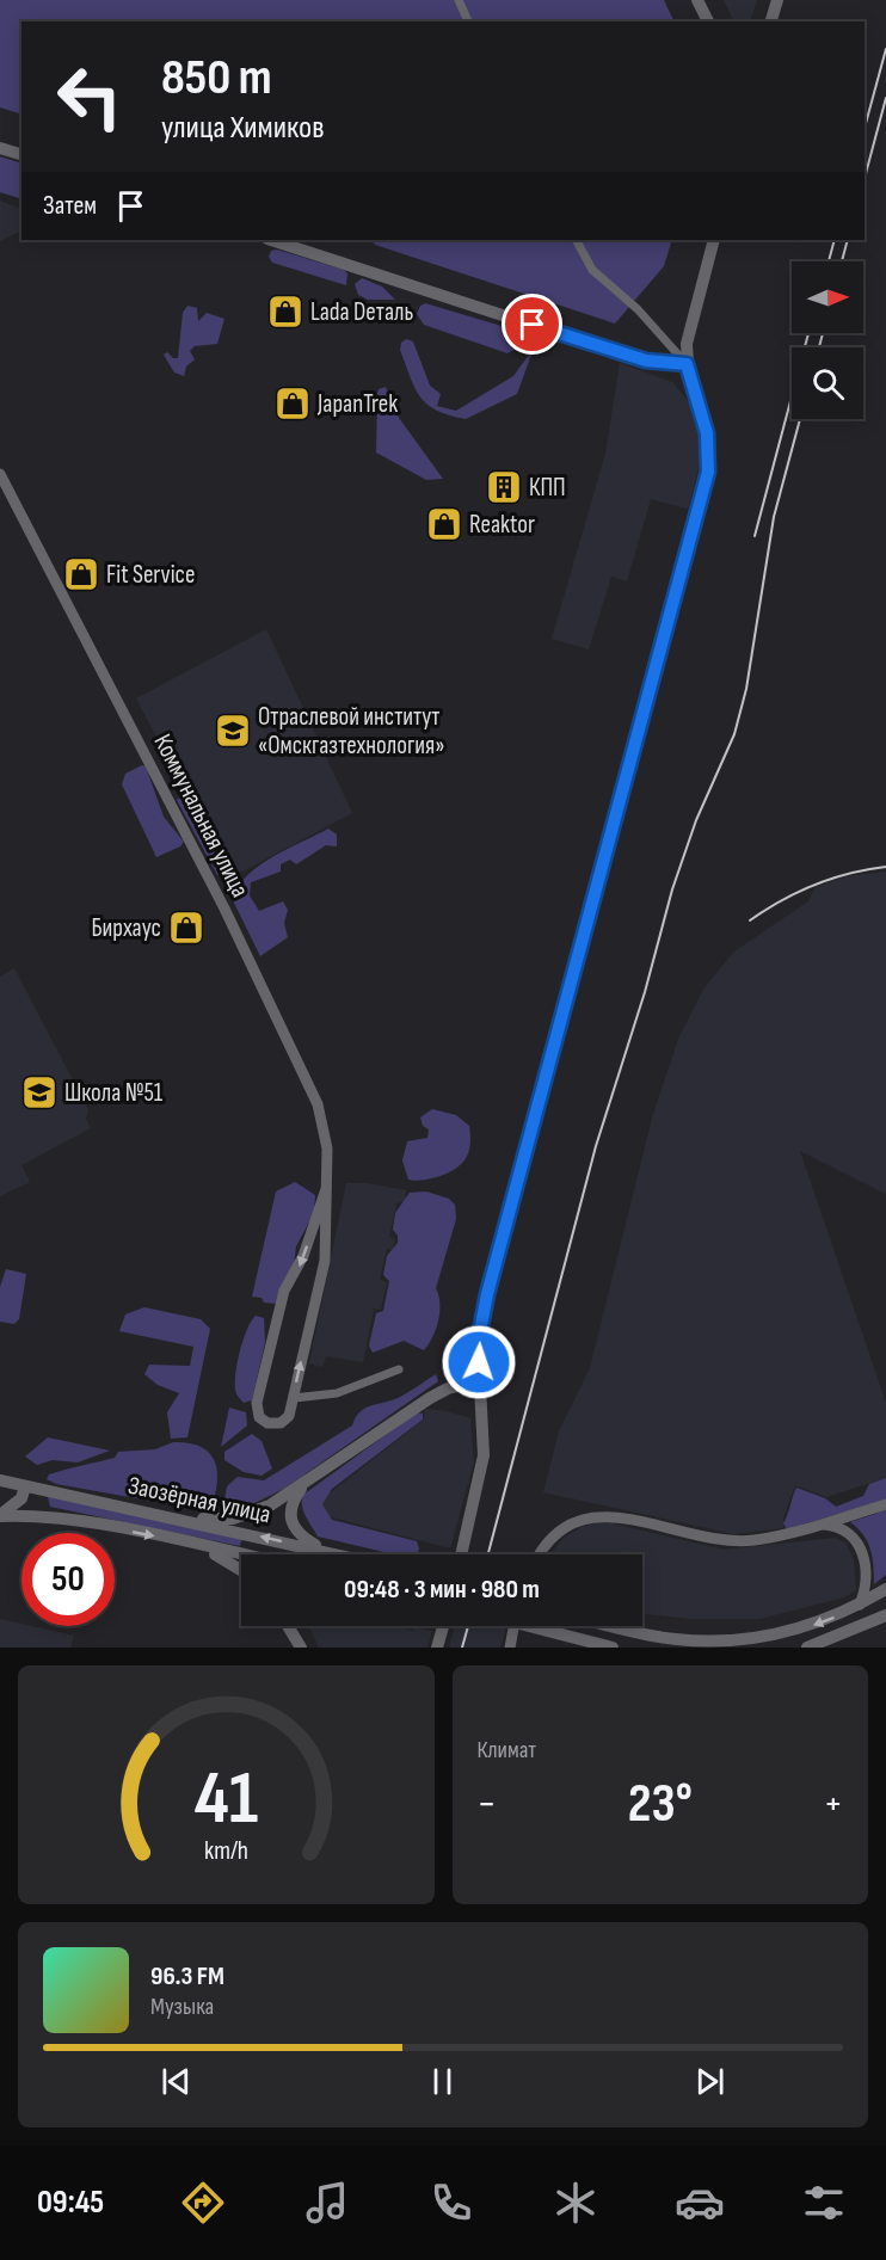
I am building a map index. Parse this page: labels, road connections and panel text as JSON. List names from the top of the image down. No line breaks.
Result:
{"streets":{"main road":["Заозёрная улица"],"street":["Коммунальная улица"]},"places":{"shop":["Lada Dеталь","JapanTrek","Reaktor","Fit Service","Бирхаус"],"building":["КПП"],"school or university":["Отраслевой институт «Омскгазтехнология»","Школа №51"]},"north":"right","page":{"turn":["850 m","улица Химиков"],"then":"Затем","limit":"50","trip":"09:48 · 3 мин · 980 m","tile":"Климат","heat":["−","23°","+"],"song":["96.3 FM","Музыка"],"tabs":"09:45","gauge":["41","km/h"]}}
